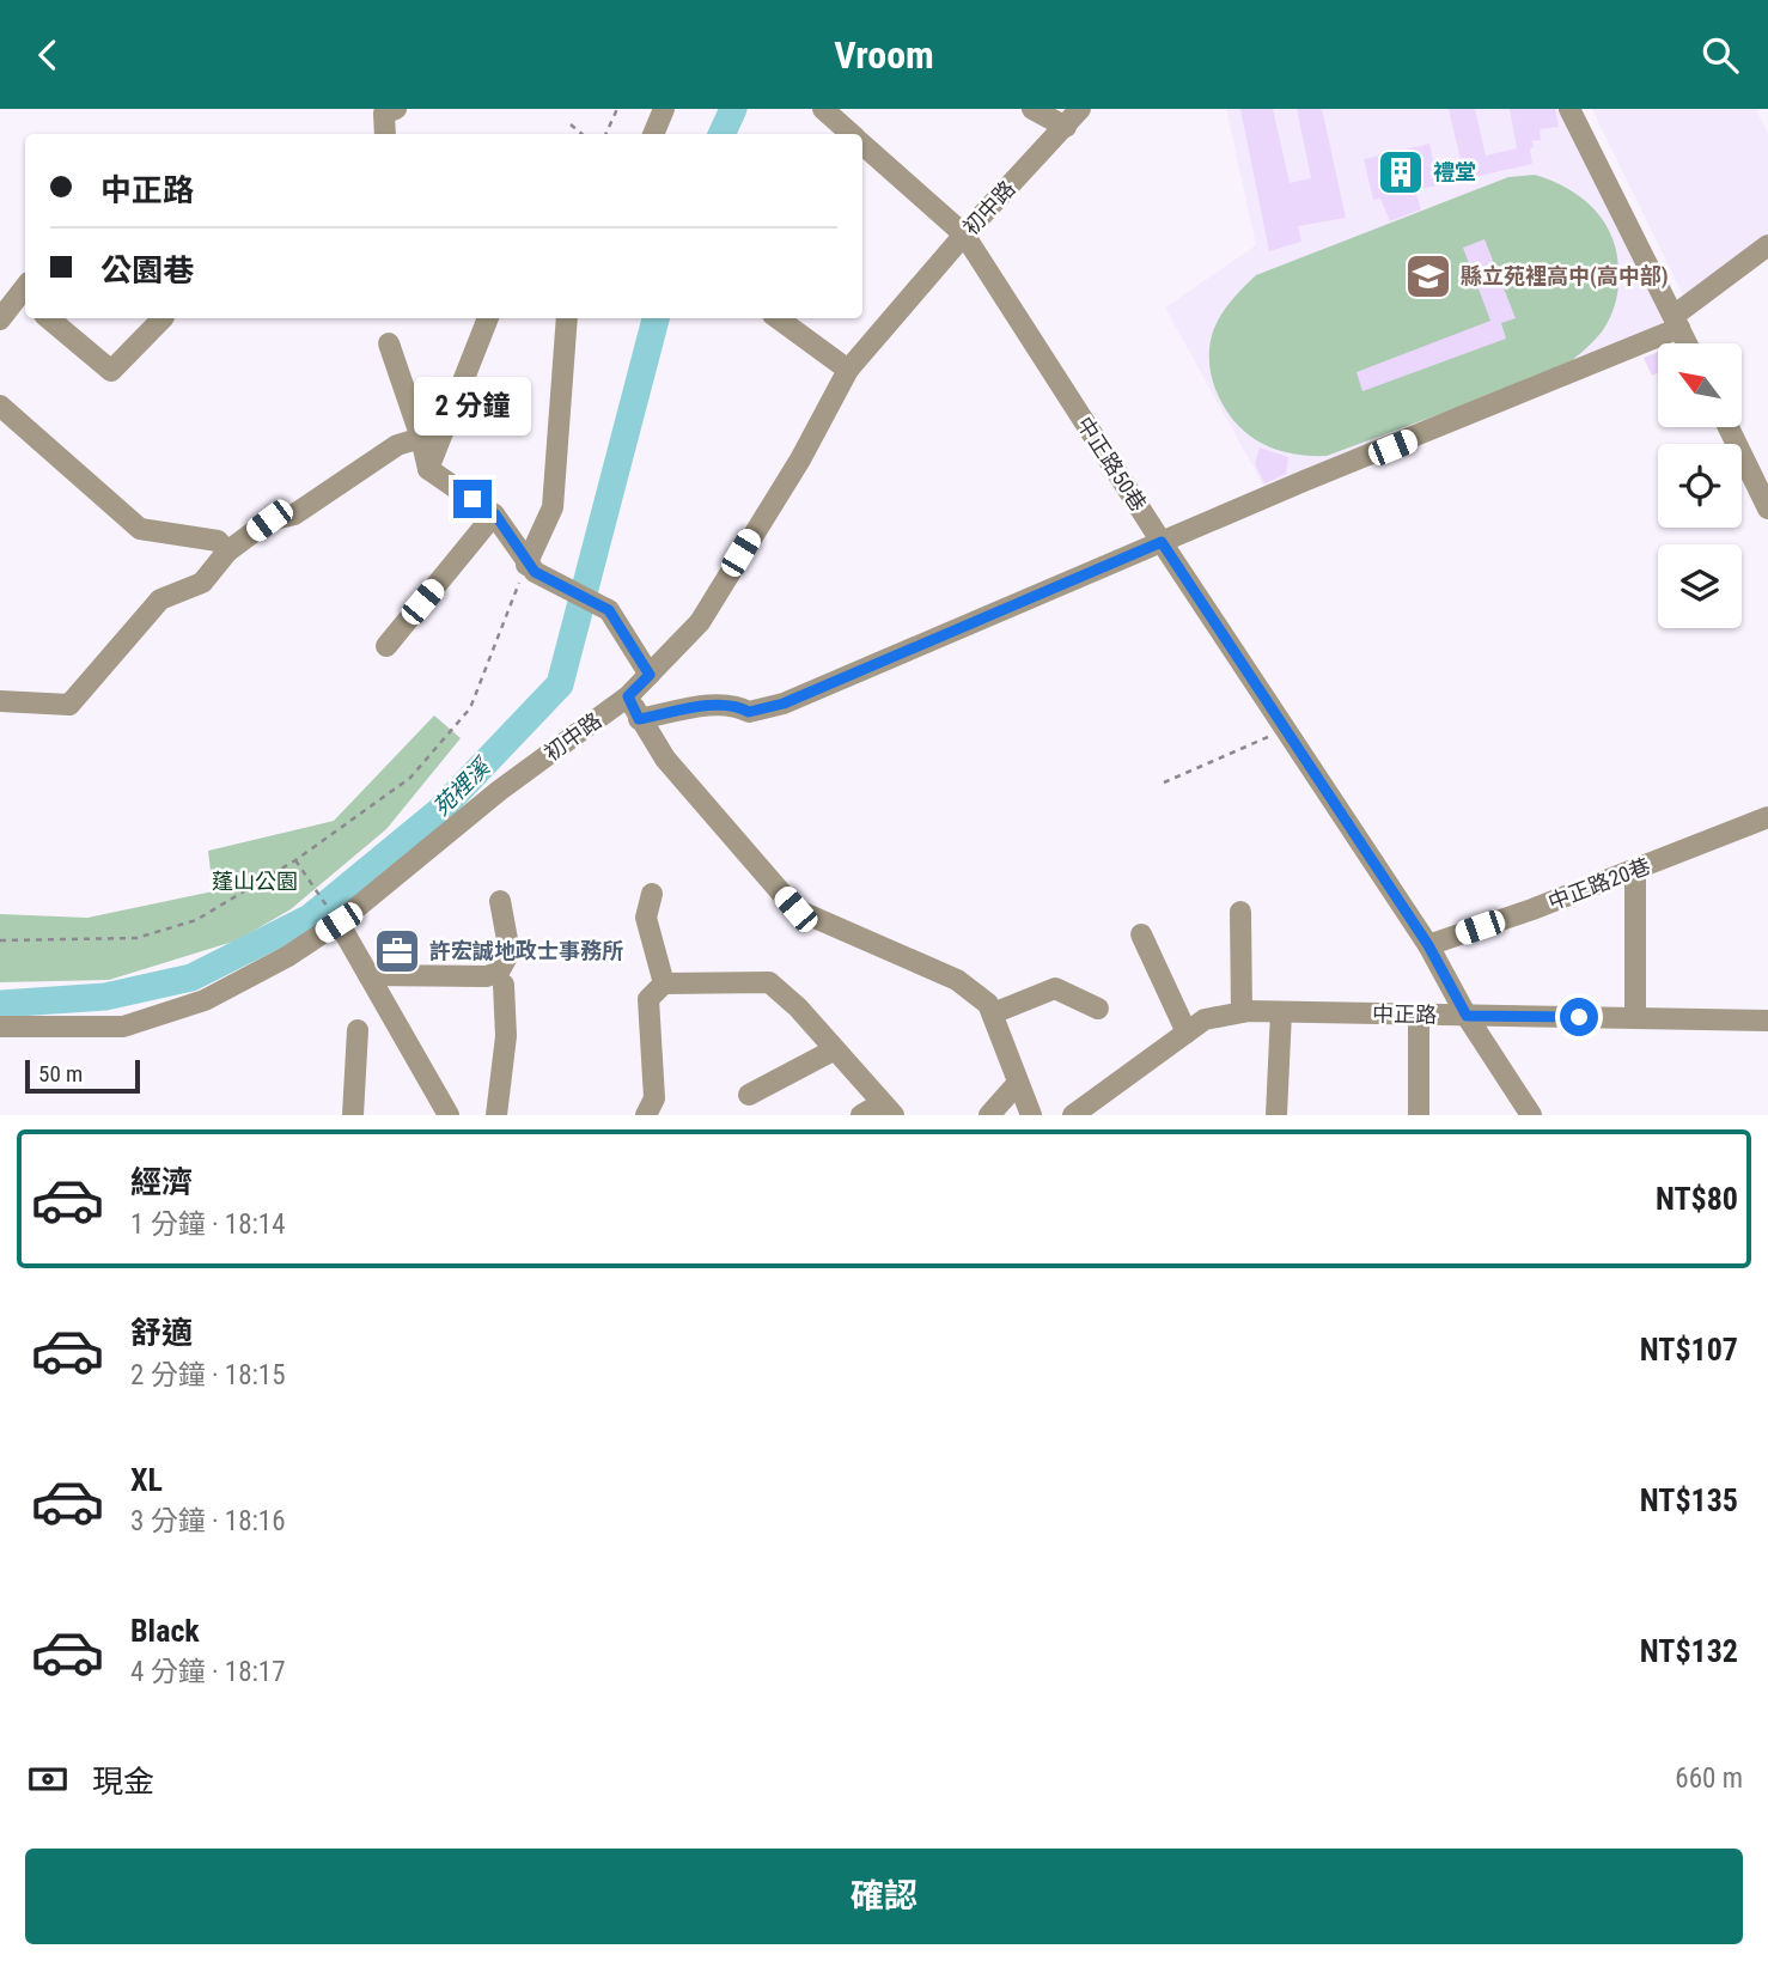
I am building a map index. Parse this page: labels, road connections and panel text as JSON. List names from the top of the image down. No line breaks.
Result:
{"streets":{"street":["初中路","中正路50巷","中正路20巷","中正路"]},"crossings":[["初中路","中正路50巷"],["中正路50巷","中正路20巷"],["中正路50巷","中正路"]],"water":["苑裡溪"],"parks":["蓬山公園"],"places":{"building":["禮堂"],"school or university":["縣立苑裡高中(高中部)"],"office":["許宏誠地政士事務所"]},"scale_bar":"50 m","north":"top left","page":{"header":"Vroom","banner":["中正路","公園巷"],"bubble":"2 分鐘","scale":"50 m","list":[{"name":"經濟","note":"1 分鐘 · 18:14","value":"NT$80"},{"name":"舒適","note":"2 分鐘 · 18:15","value":"NT$107"},{"name":"XL","note":"3 分鐘 · 18:16","value":"NT$135"},{"name":"Black","note":"4 分鐘 · 18:17","value":"NT$132"}],"pay":["現金","660 m"],"buttons":"確認"}}
